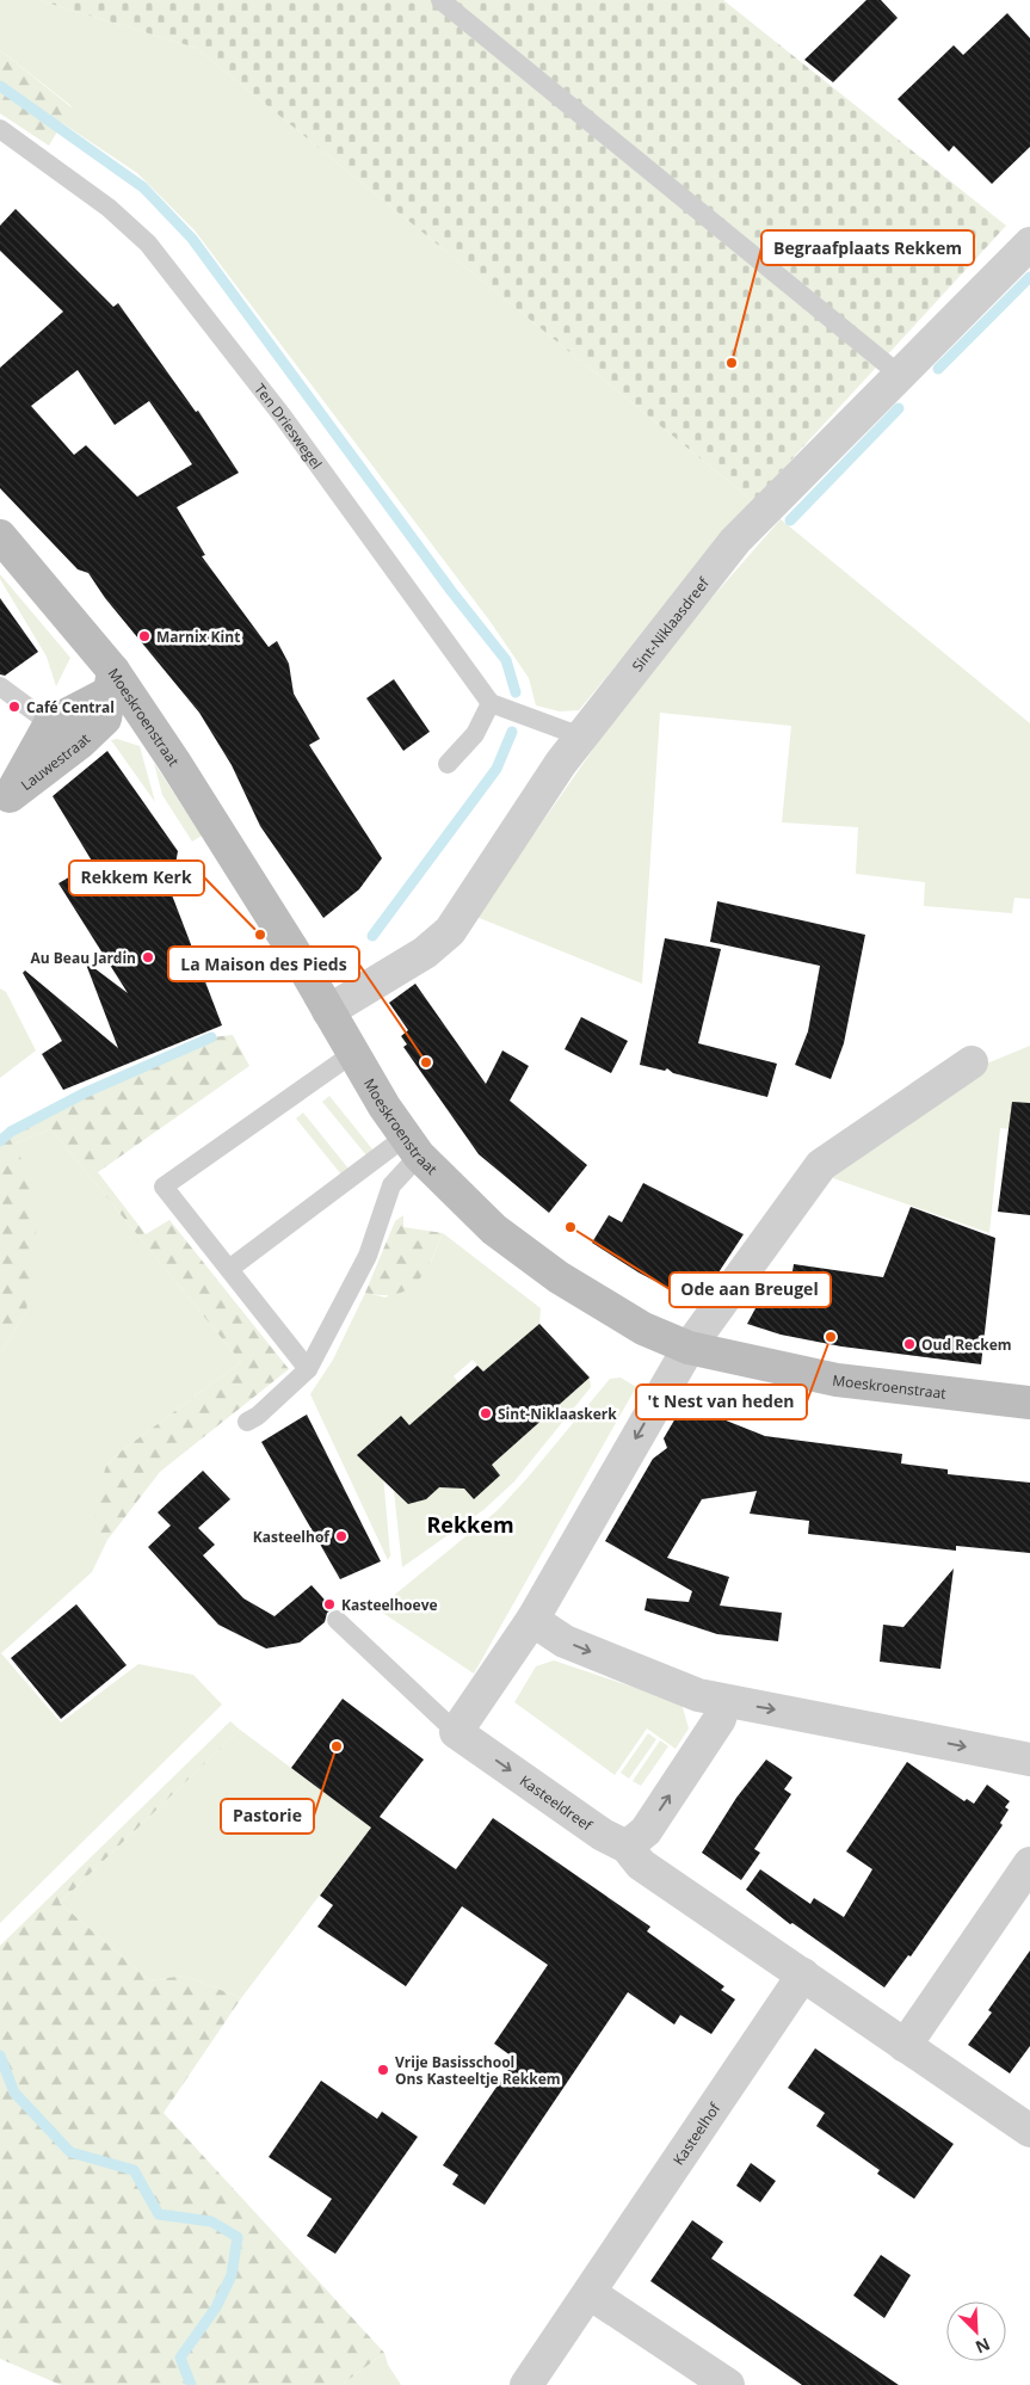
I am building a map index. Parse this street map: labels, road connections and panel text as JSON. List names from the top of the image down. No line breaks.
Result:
{"streets":{"main road":["Moeskroenstraat","Lauwestraat"],"street":["Sint-Niklaasdreef","Kasteeldreef","Kasteelhof"],"lane":["Ten Drieswegel"]},"crossings":[["Sint-Niklaasdreef","Moeskroenstraat"],["Moeskroenstraat","Lauwestraat"]],"districts":["Rekkem"],"places":["Begraafplaats Rekkem","Marnix Kint","Café Central","Rekkem Kerk","Au Beau Jardin","La Maison des Pieds","Ode aan Breugel","'t Nest van heden","Oud Reckem","Sint-Niklaaskerk","Kasteelhof","Kasteelhoeve","Pastorie","Vrije Basisschool Ons Kasteeltje Rekkem"],"north":"bottom right"}
